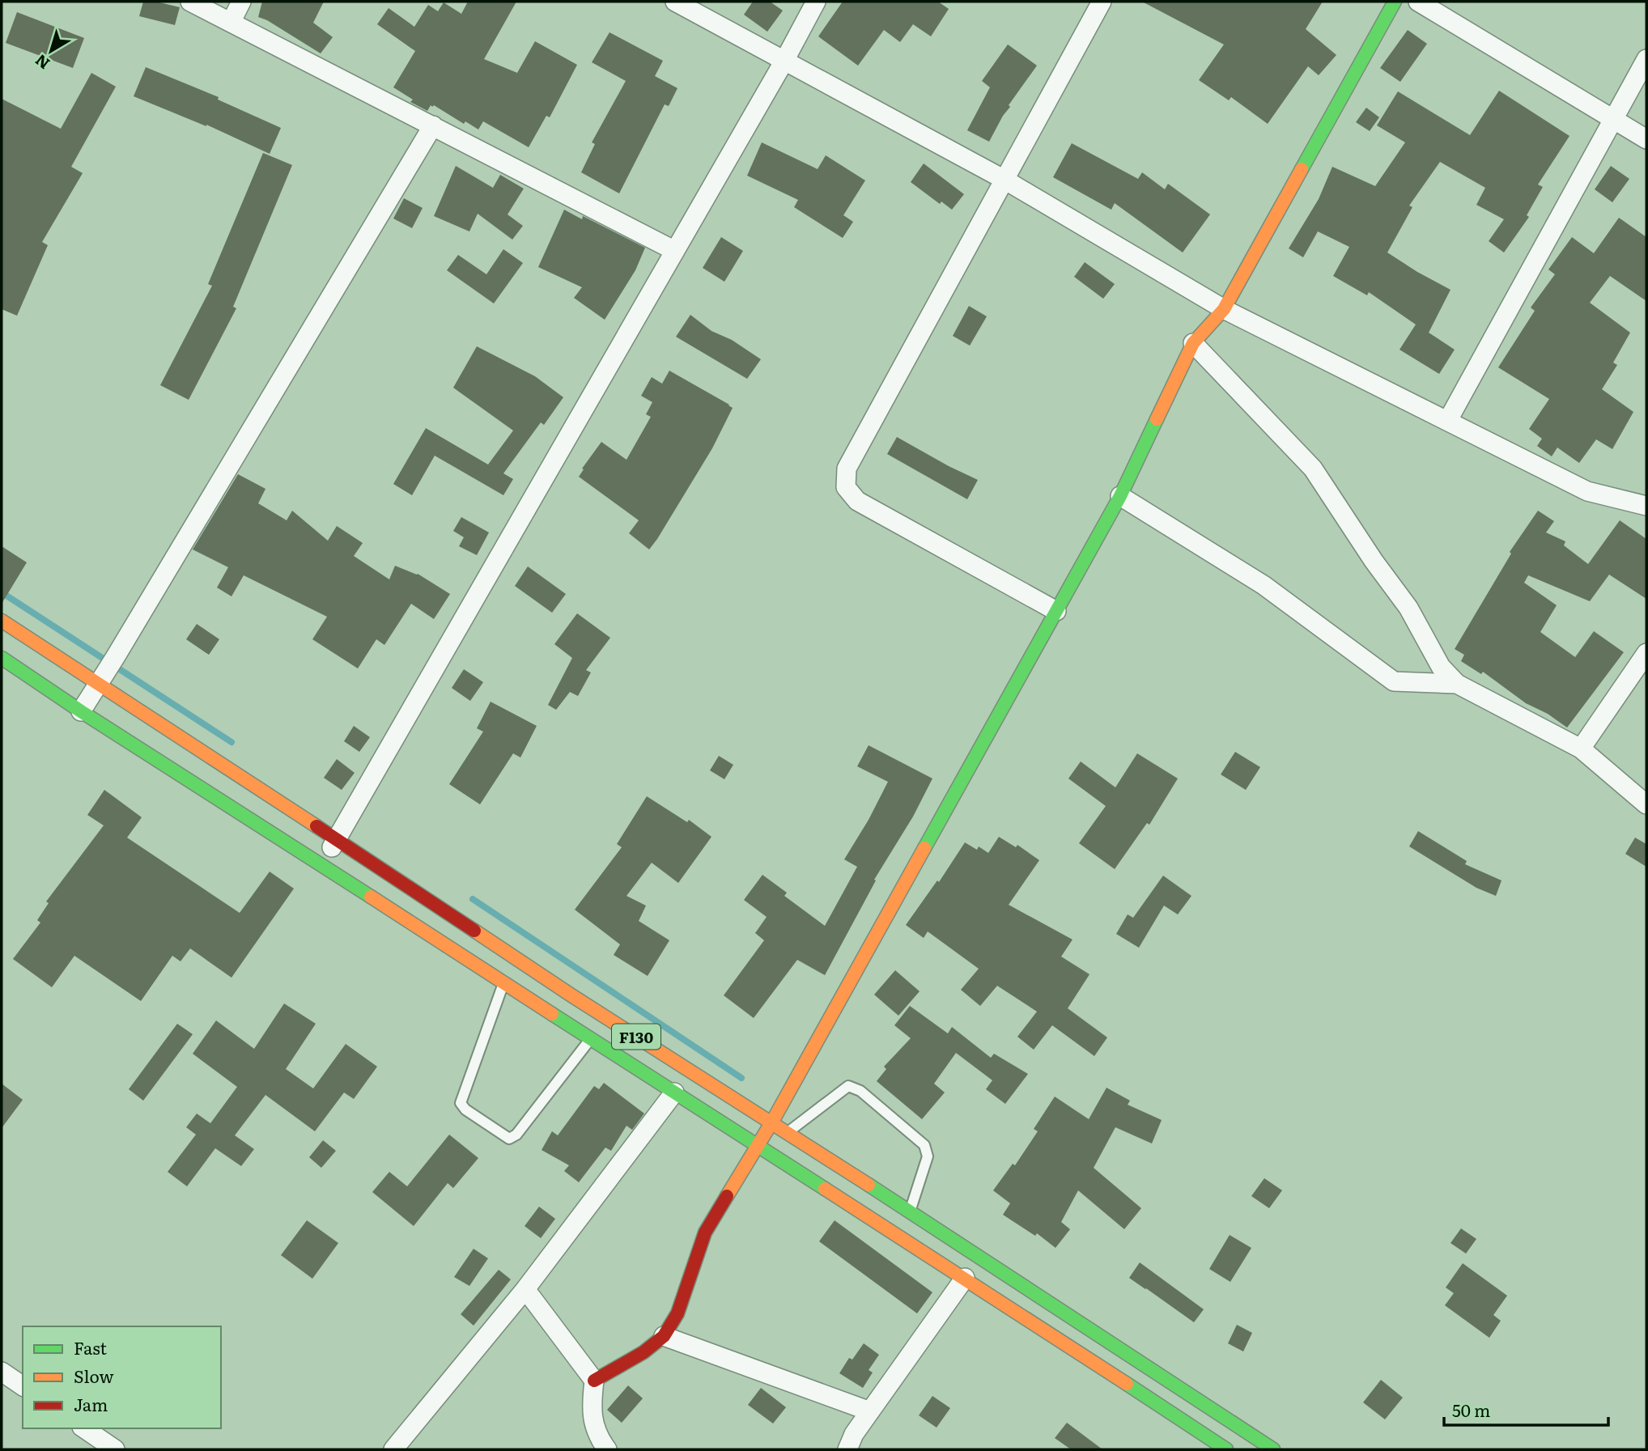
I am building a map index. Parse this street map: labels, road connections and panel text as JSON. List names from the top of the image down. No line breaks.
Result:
{"streets":{"main road":["F130"]},"legend":["Fast","Slow","Jam"],"scale_bar":"50 m","north":"bottom left"}
